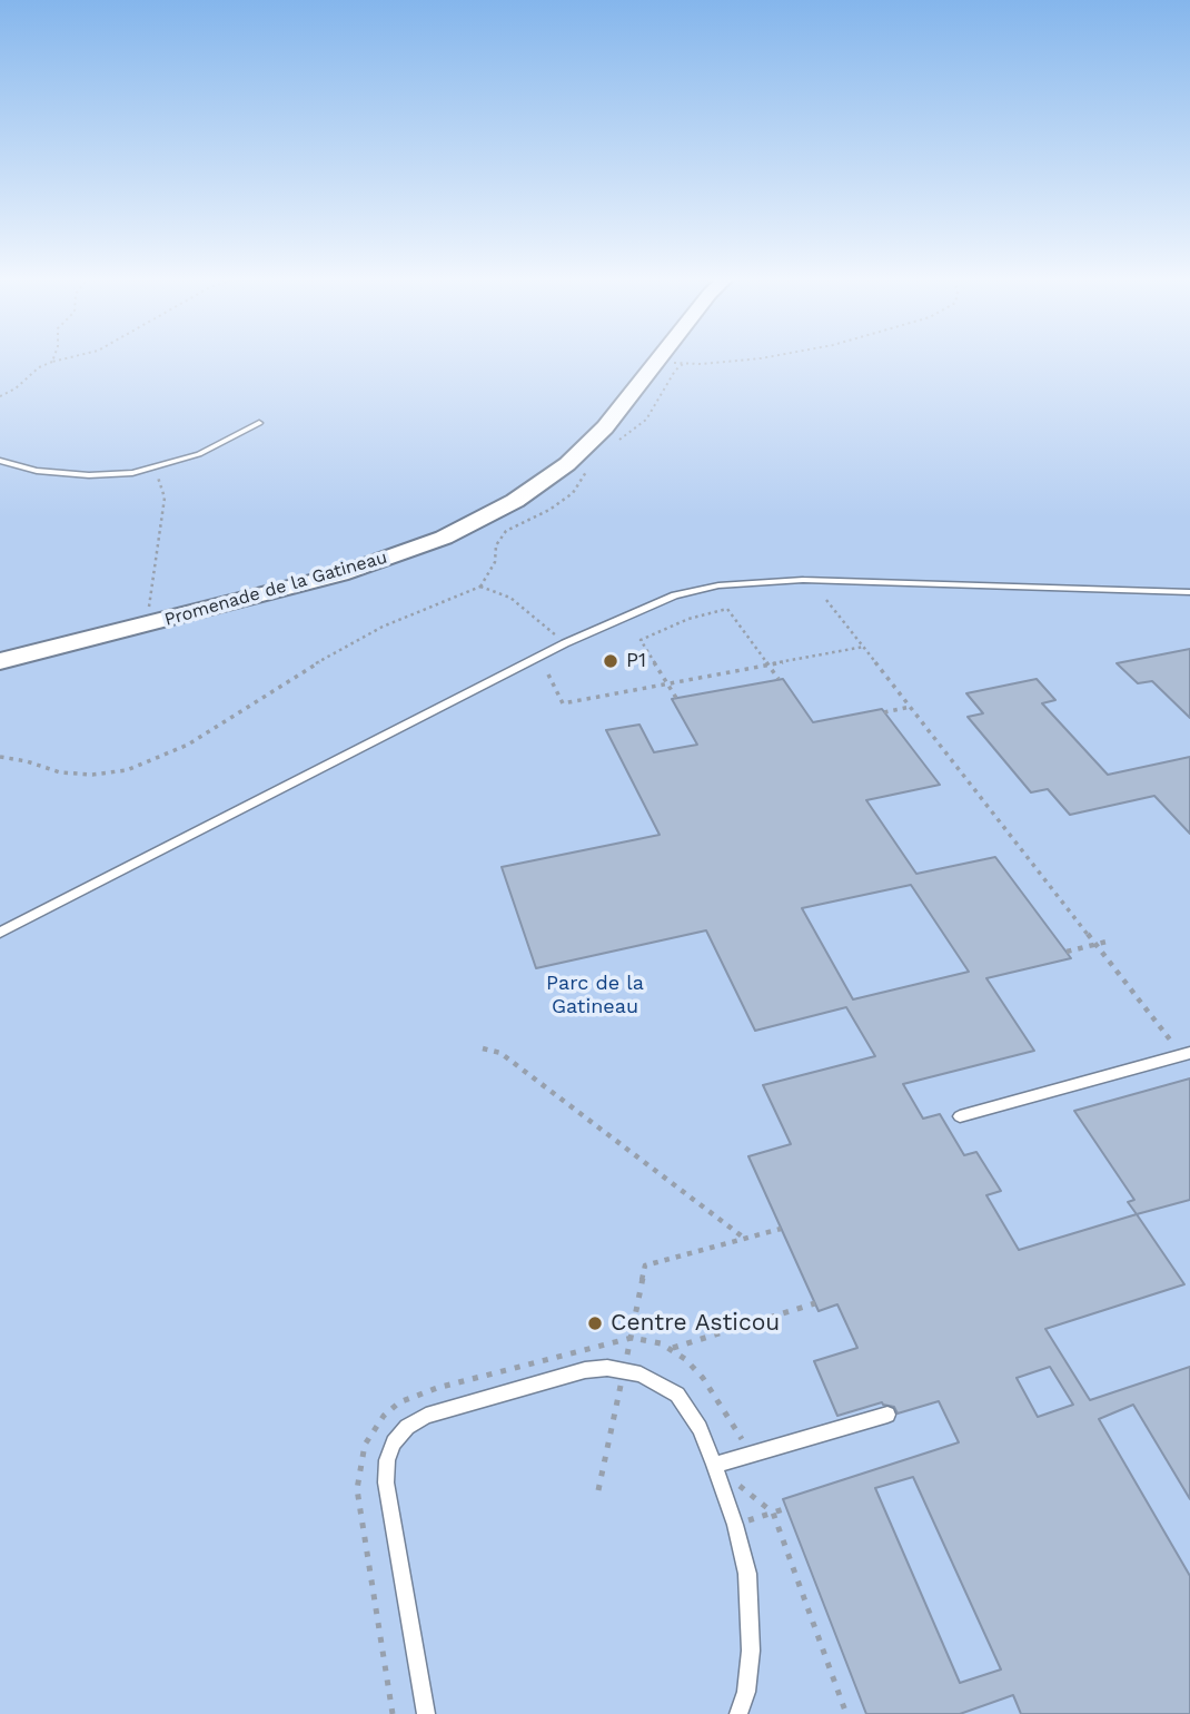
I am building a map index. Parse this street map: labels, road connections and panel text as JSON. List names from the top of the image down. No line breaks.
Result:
{"streets":{"street":["Promenade de la Gatineau"]},"parks":["Parc de la Gatineau"],"places":["P1","Centre Asticou"]}
